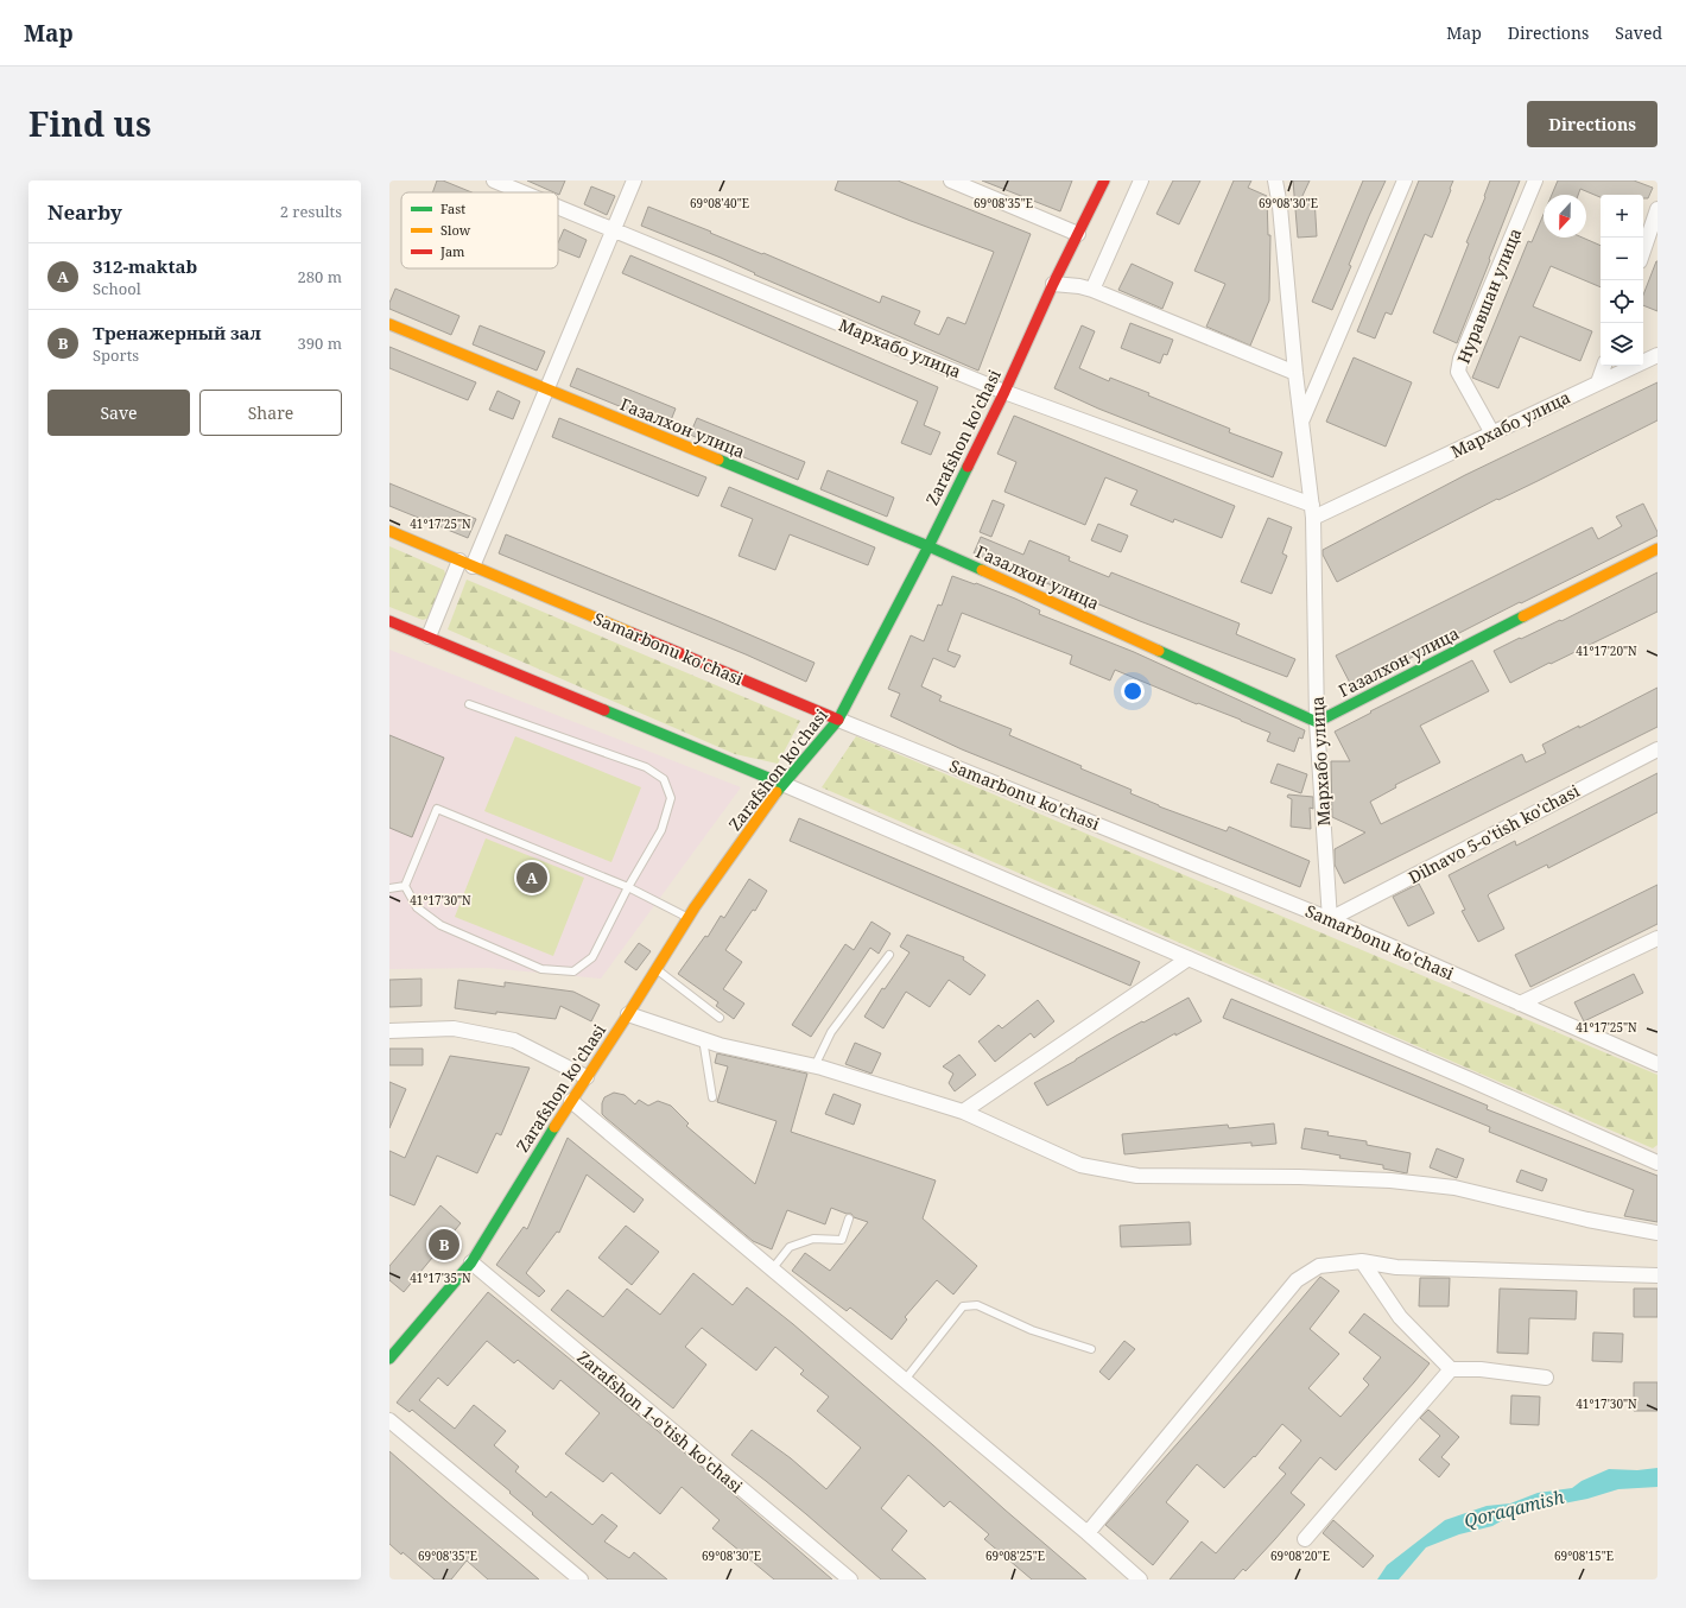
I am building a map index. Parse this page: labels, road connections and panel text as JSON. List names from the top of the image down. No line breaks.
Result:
{"streets":{"street":["Нуравшан улица","Мархабо улица","Газалхон улица","Zarafshon ko'chasi","Samarbonu ko'chasi","Dilnavo 5-o'tish ko'chasi","Zarafshon 1-o'tish ko'chasi"]},"crossings":[["Нуравшан улица","Мархабо улица"],["Мархабо улица","Газалхон улица"],["Мархабо улица","Zarafshon ko'chasi"],["Мархабо улица","Samarbonu ko'chasi"],["Мархабо улица","Dilnavo 5-o'tish ko'chasi"],["Газалхон улица","Zarafshon ko'chasi"],["Zarafshon ko'chasi","Samarbonu ko'chasi"],["Zarafshon ko'chasi","Zarafshon 1-o'tish ko'chasi"],["Samarbonu ko'chasi","Dilnavo 5-o'tish ko'chasi"]],"water":["Qoraqamish"],"legend":["Fast","Slow","Jam"],"north":"bottom","page":{"header":"Map","nav":["Map","Directions","Saved"],"title":"Find us","buttons":["Directions",["Save","Share"]],"heading":["Nearby","2 results"],"map_buttons":["+","−"],"list":[{"mark":"A","name":"312-maktab","note":"School","value":"280 m"},{"mark":"B","name":"Тренажерный зал","note":"Sports","value":"390 m"}],"pins":["A","B"]},"coordinates":["69°08'40\"E","69°08'35\"E","69°08'30\"E","41°17'25\"N","41°17'20\"N","41°17'30\"N","41°17'35\"N","69°08'25\"E","69°08'20\"E","69°08'15\"E"]}
